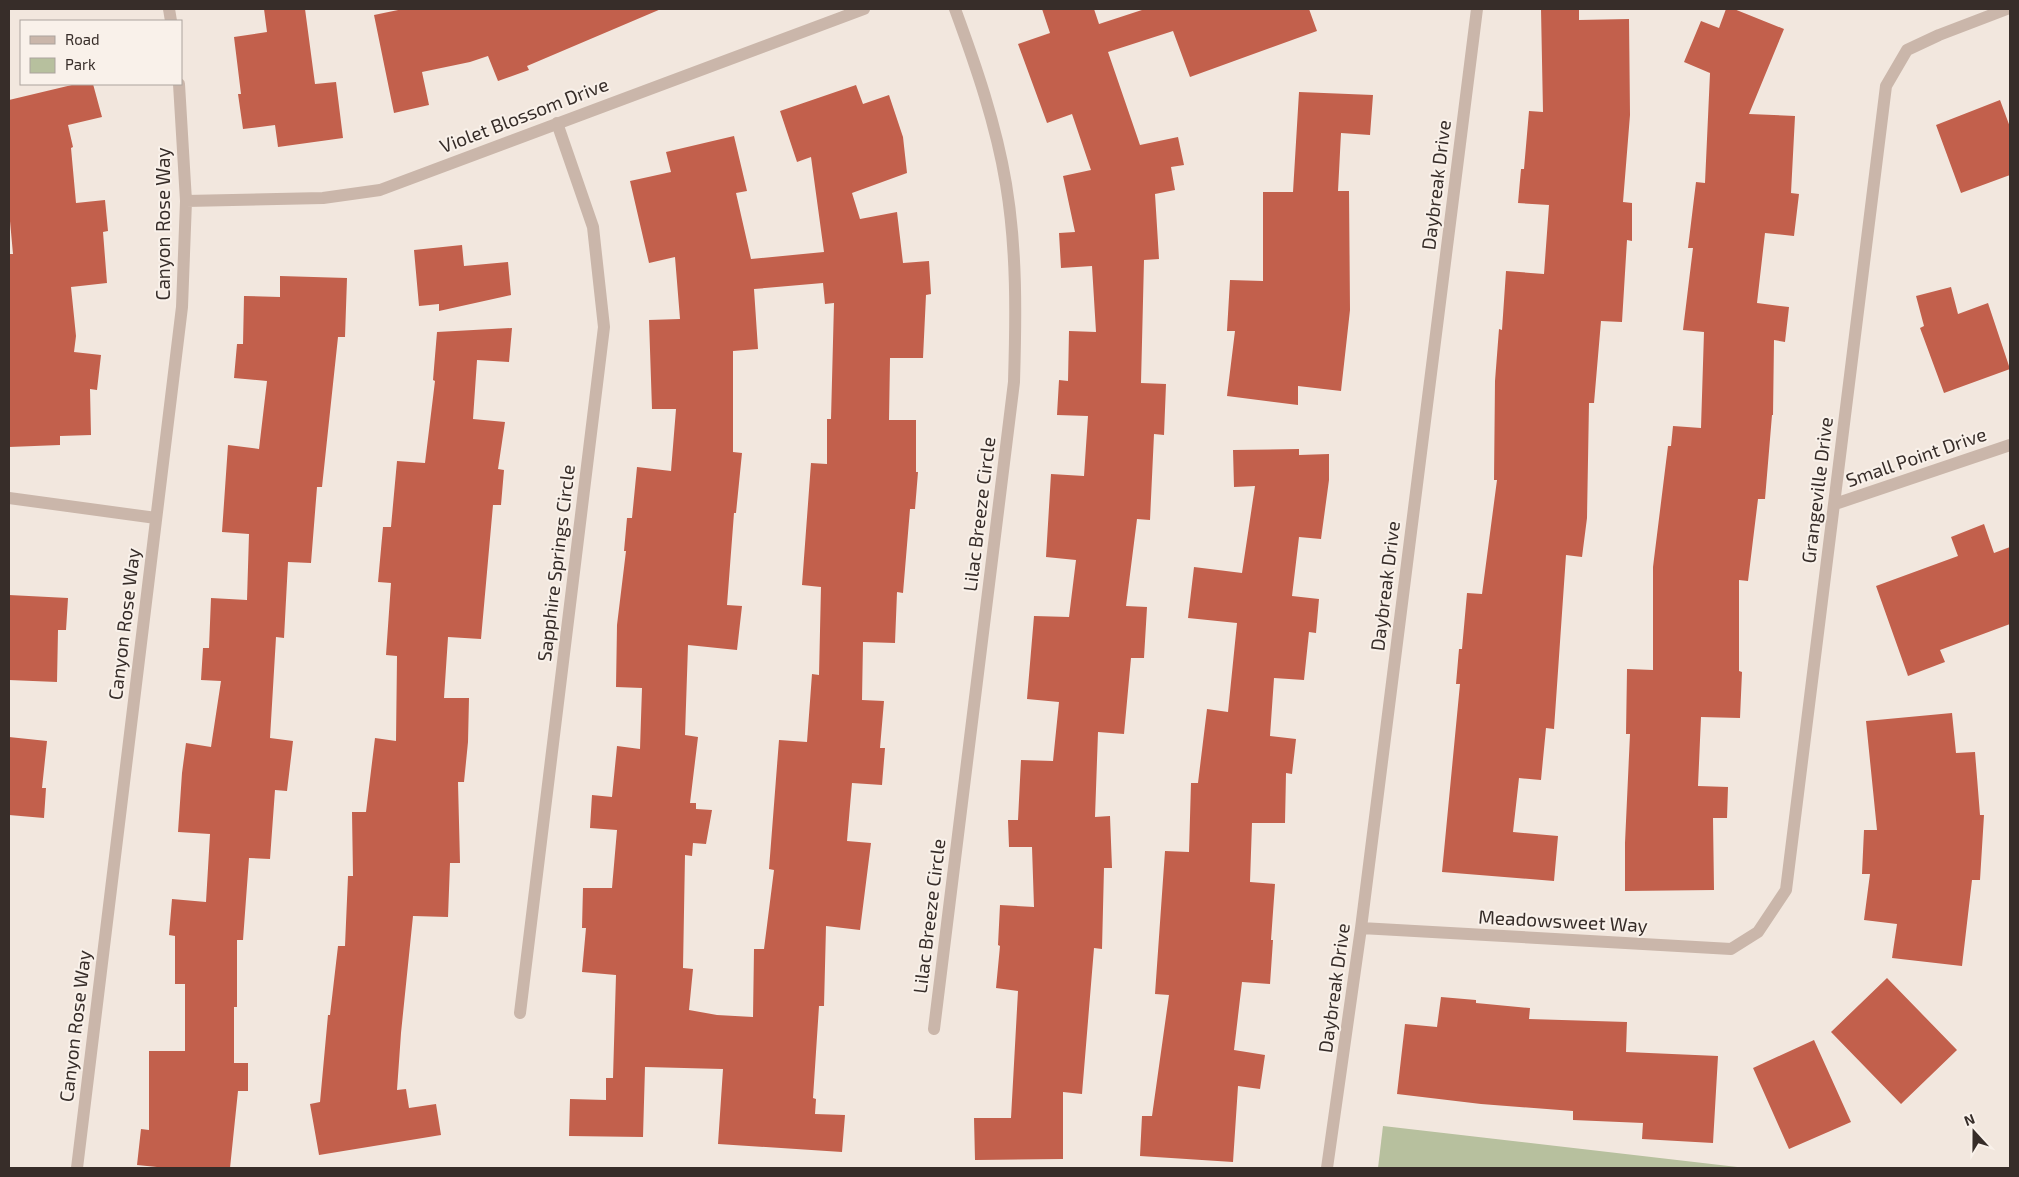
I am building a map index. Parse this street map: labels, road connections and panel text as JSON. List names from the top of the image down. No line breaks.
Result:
{"streets":{"street":["Violet Blossom Drive","Daybreak Drive","Canyon Rose Way","Small Point Drive","Grangeville Drive","Lilac Breeze Circle","Sapphire Springs Circle","Meadowsweet Way"]},"crossings":[["Violet Blossom Drive","Canyon Rose Way"],["Violet Blossom Drive","Sapphire Springs Circle"],["Daybreak Drive","Meadowsweet Way"],["Small Point Drive","Grangeville Drive"],["Grangeville Drive","Meadowsweet Way"]],"legend":["Road","Park"],"north":"top"}
